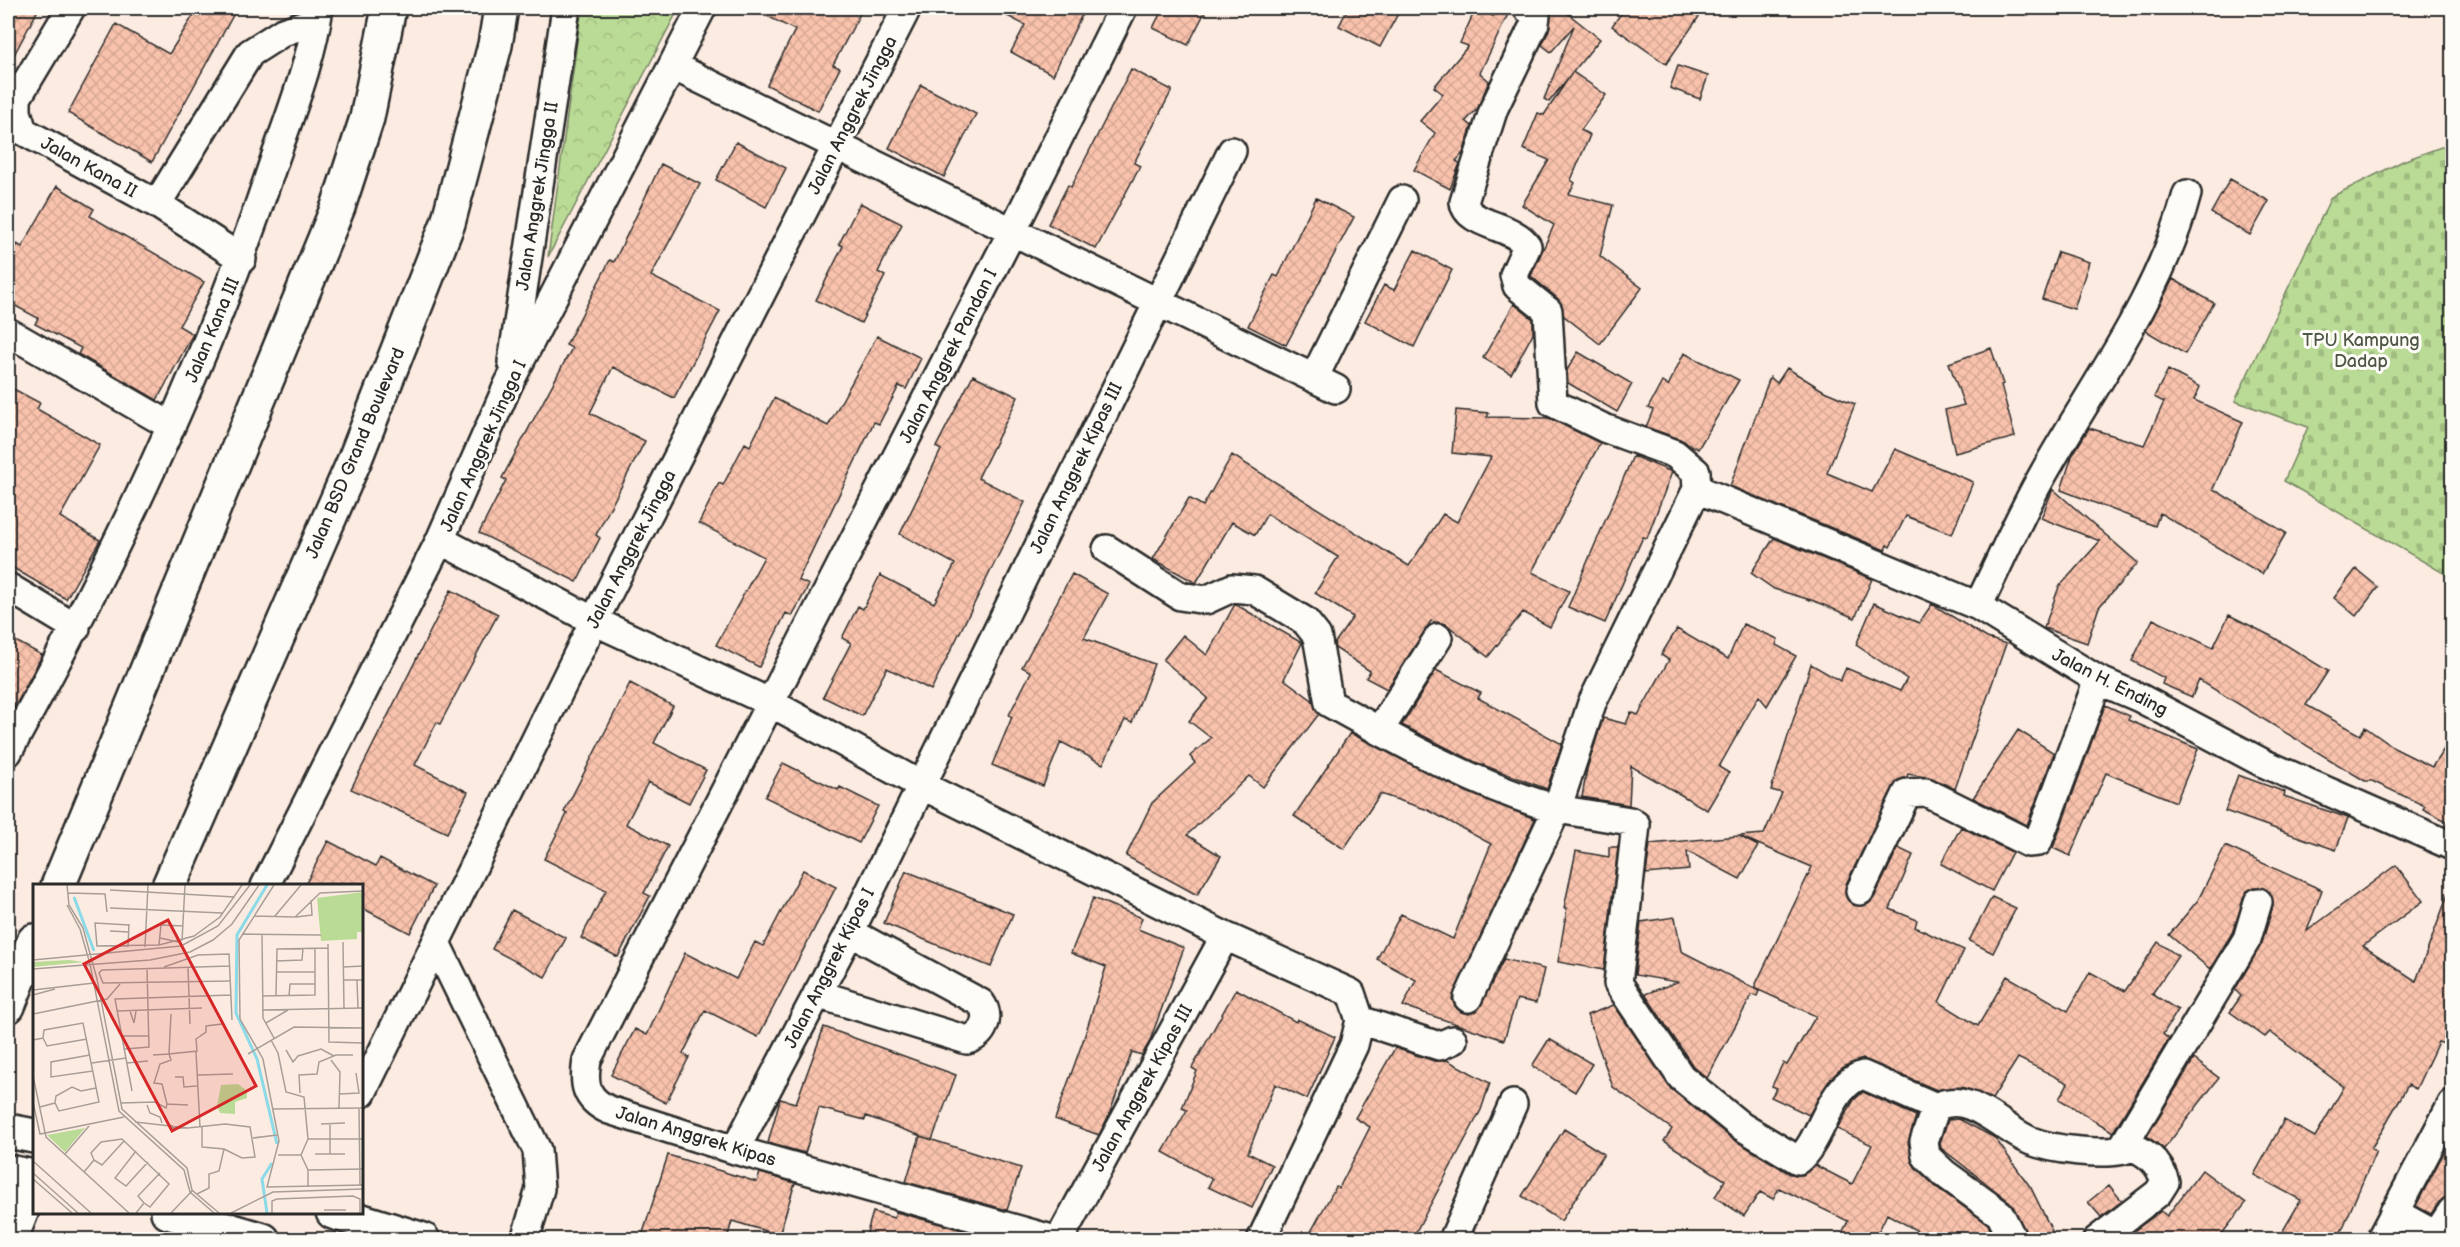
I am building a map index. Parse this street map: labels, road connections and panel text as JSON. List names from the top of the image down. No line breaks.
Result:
{"streets":{"main road":["Jalan BSD Grand Boulevard"],"street":["Jalan Anggrek Jingga","Jalan Kana II","Jalan Anggrek Jingga II","Jalan Kana III","Jalan Anggrek Pandan I","Jalan Anggrek Jingga I","Jalan Anggrek Kipas III","Jalan H. Ending","Jalan Anggrek Kipas I","Jalan Anggrek Kipas"]},"crossings":[["Jalan Kana II","Jalan Kana III"],["Jalan Anggrek Jingga II","Jalan Anggrek Jingga I"],["Jalan Anggrek Pandan I","Jalan Anggrek Kipas"],["Jalan Anggrek Kipas III","Jalan Anggrek Kipas I"],["Jalan Anggrek Kipas III","Jalan Anggrek Kipas"],["Jalan Anggrek Kipas I","Jalan Anggrek Kipas"]],"parks":["TPU Kampung Dadap"]}
